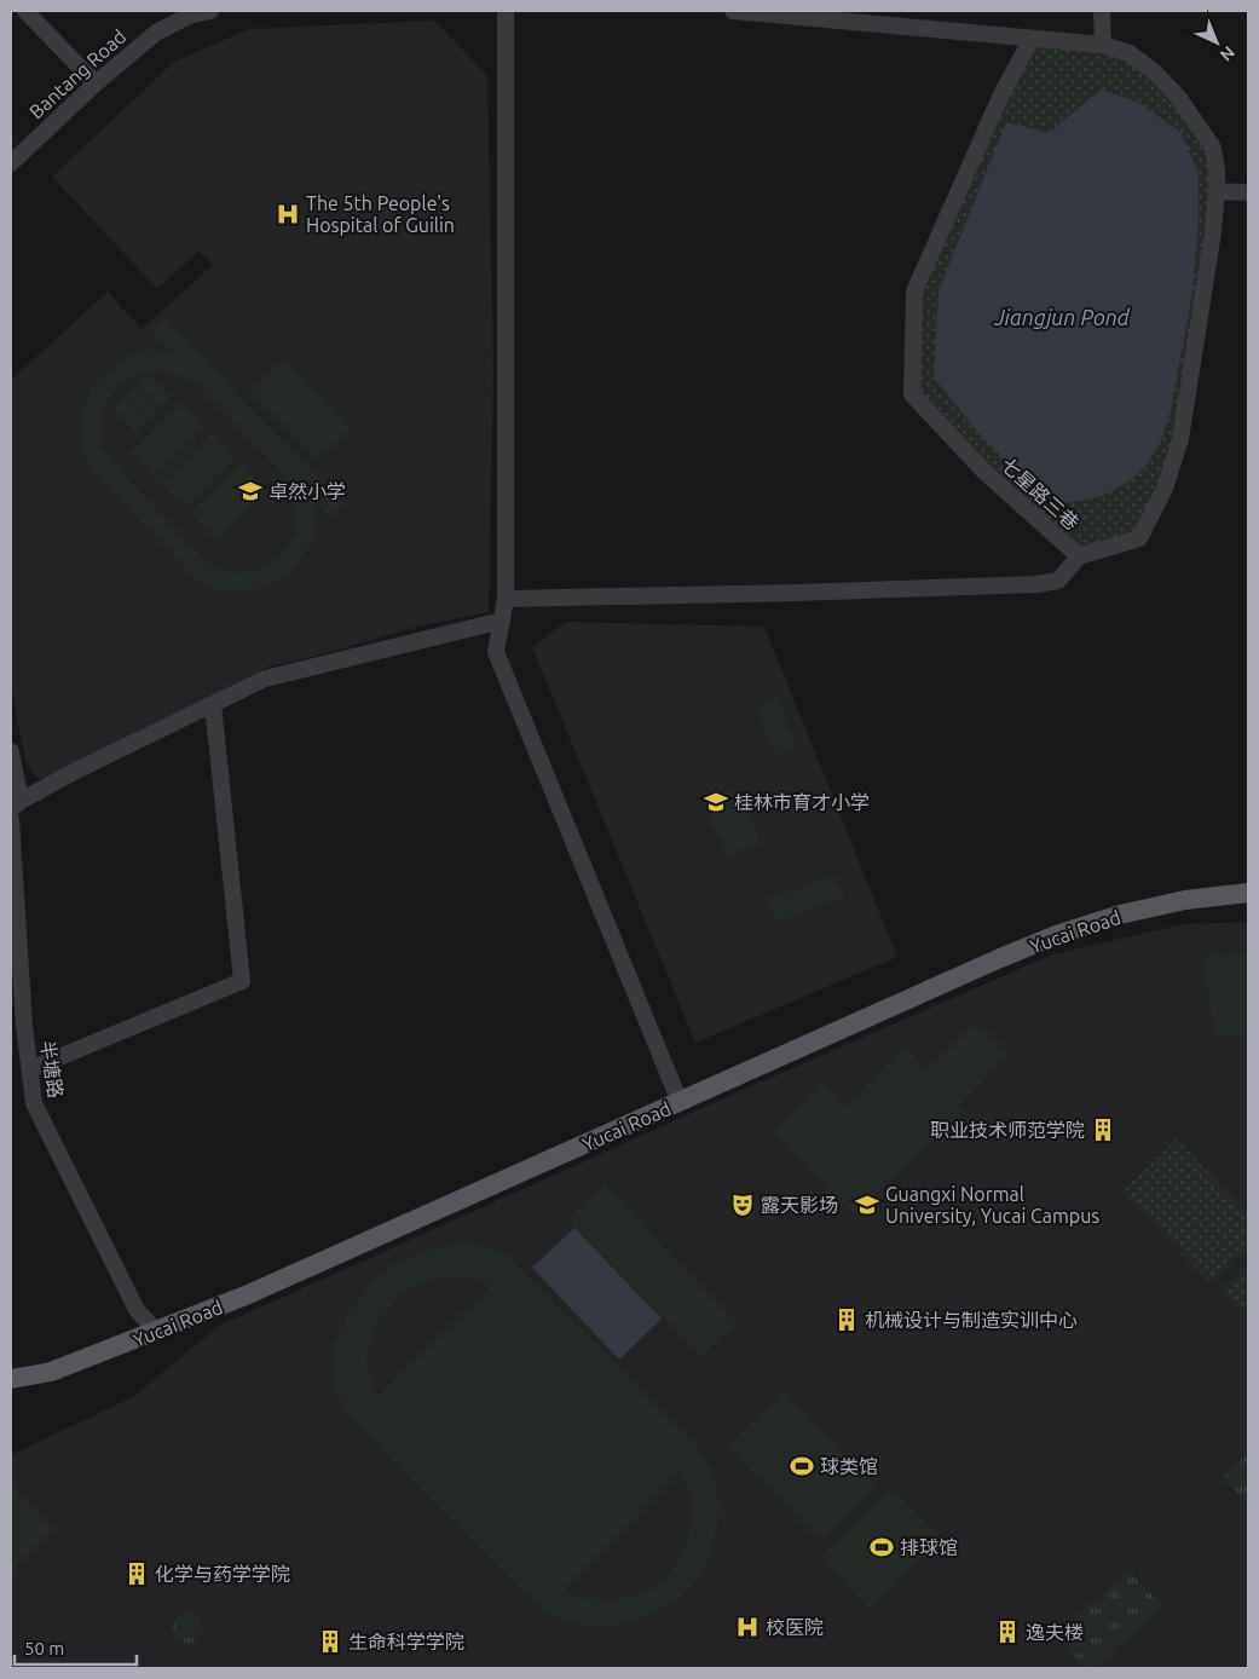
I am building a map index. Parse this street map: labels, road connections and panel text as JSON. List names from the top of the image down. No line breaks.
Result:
{"streets":{"main road":["Yucai Road"],"street":["Bantang Road","七星路三巷","半塘路"]},"crossings":[["Yucai Road","半塘路"]],"water":["Jiangjun Pond"],"places":{"hospital":["The 5th People's Hospital of Guilin","校医院"],"school or university":["卓然小学","桂林市育才小学","Guangxi Normal University, Yucai Campus"],"building":["职业技术师范学院","机械设计与制造实训中心","化学与药学学院","逸夫楼","生命科学学院"],"theatre":["露天影场"],"sports":["球类馆","排球馆"]},"scale_bar":"50 m","north":"bottom right"}
